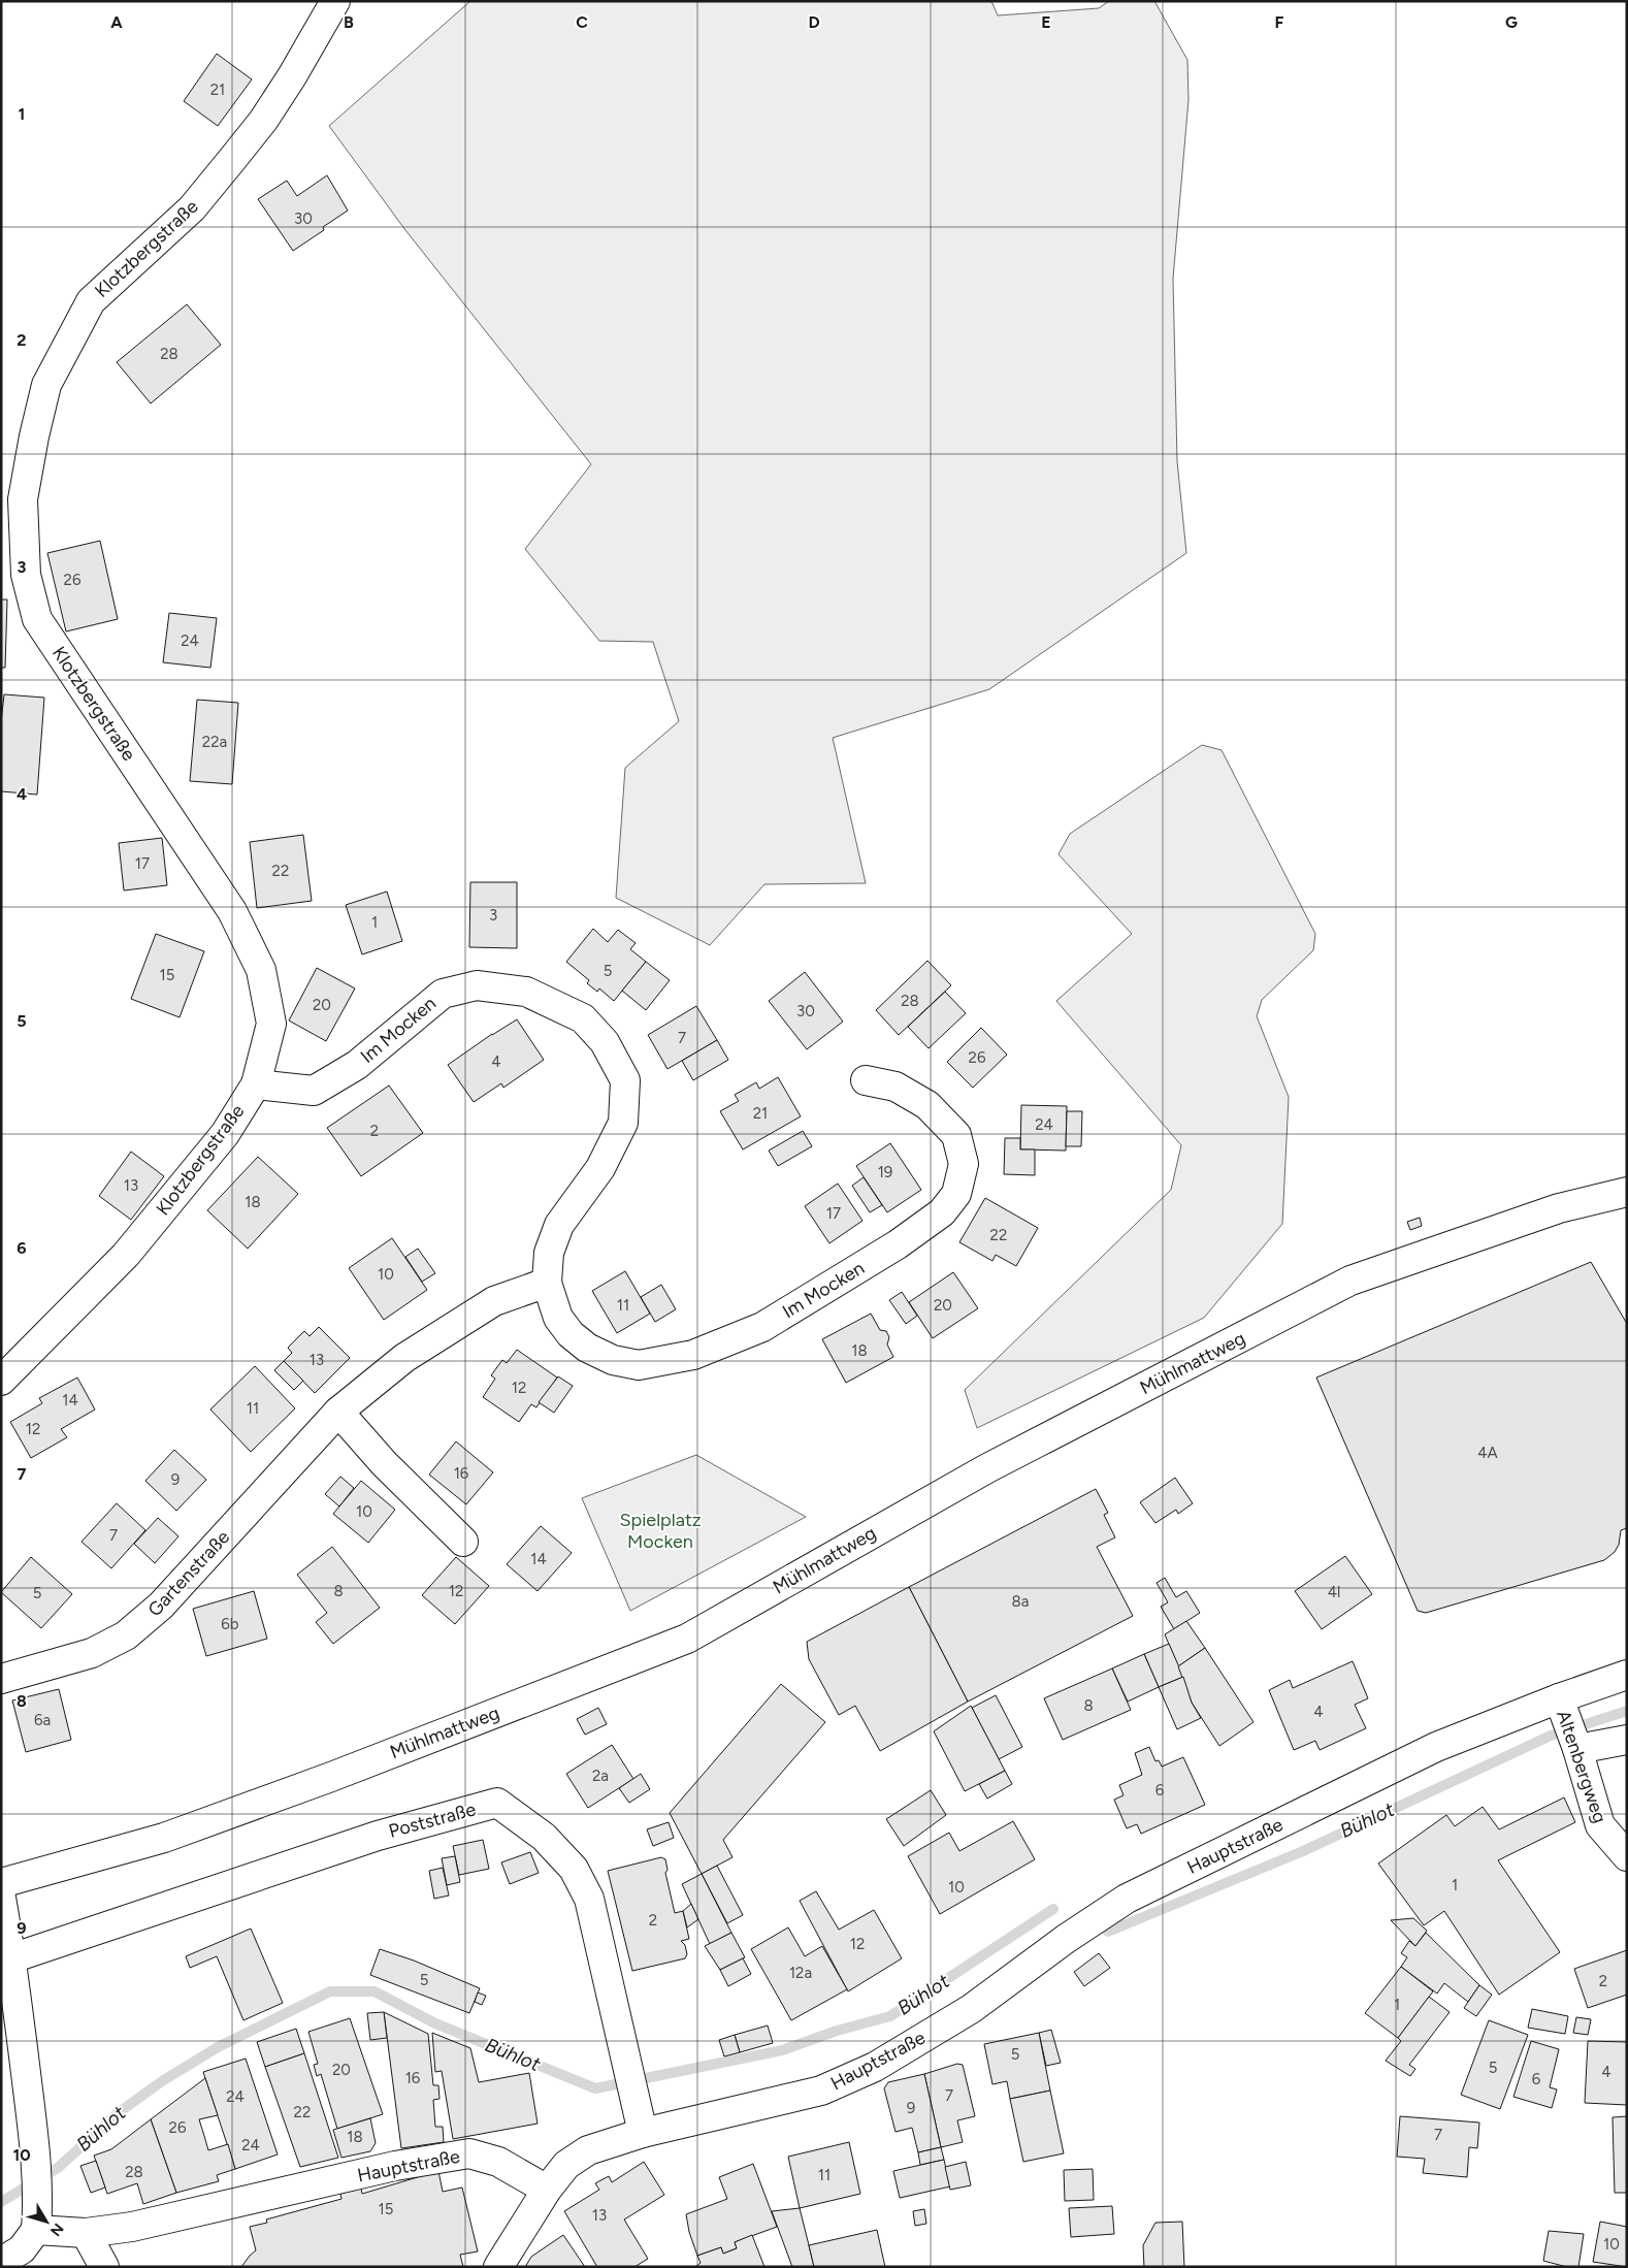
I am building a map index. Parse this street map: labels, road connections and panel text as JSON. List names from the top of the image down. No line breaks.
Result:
{"streets":{"street":["Klotzbergstraße","Im Mocken","Mühlmattweg","Gartenstraße","Altenbergweg","Poststraße","Hauptstraße"]},"crossings":[["Klotzbergstraße","Im Mocken"],["Im Mocken","Gartenstraße"],["Altenbergweg","Hauptstraße"],["Poststraße","Hauptstraße"]],"water":["Bühlot"],"parks":["Spielplatz Mocken"],"house_numbers":["21","30","28","26","24","22a","17","22","3","1","5","15","28","20","30","7","26","4","21","24","2","19","13","18","17","22","10","11","20","18","13","12","14","11","12","4A","16","9","10","7","14","8","12","4l","5","8a","6b","8","4","6a","2a","6","1","10","2","12","12a","5","2","1","5","5","20","4","16","6","7","24","9","22","26","7","18","24","28","11","15","13","10"],"north":"bottom right","grid":{"columns":["A","B","C","D","E","F","G"],"rows":["1","2","3","4","5","6","7","8","9","10"]}}
